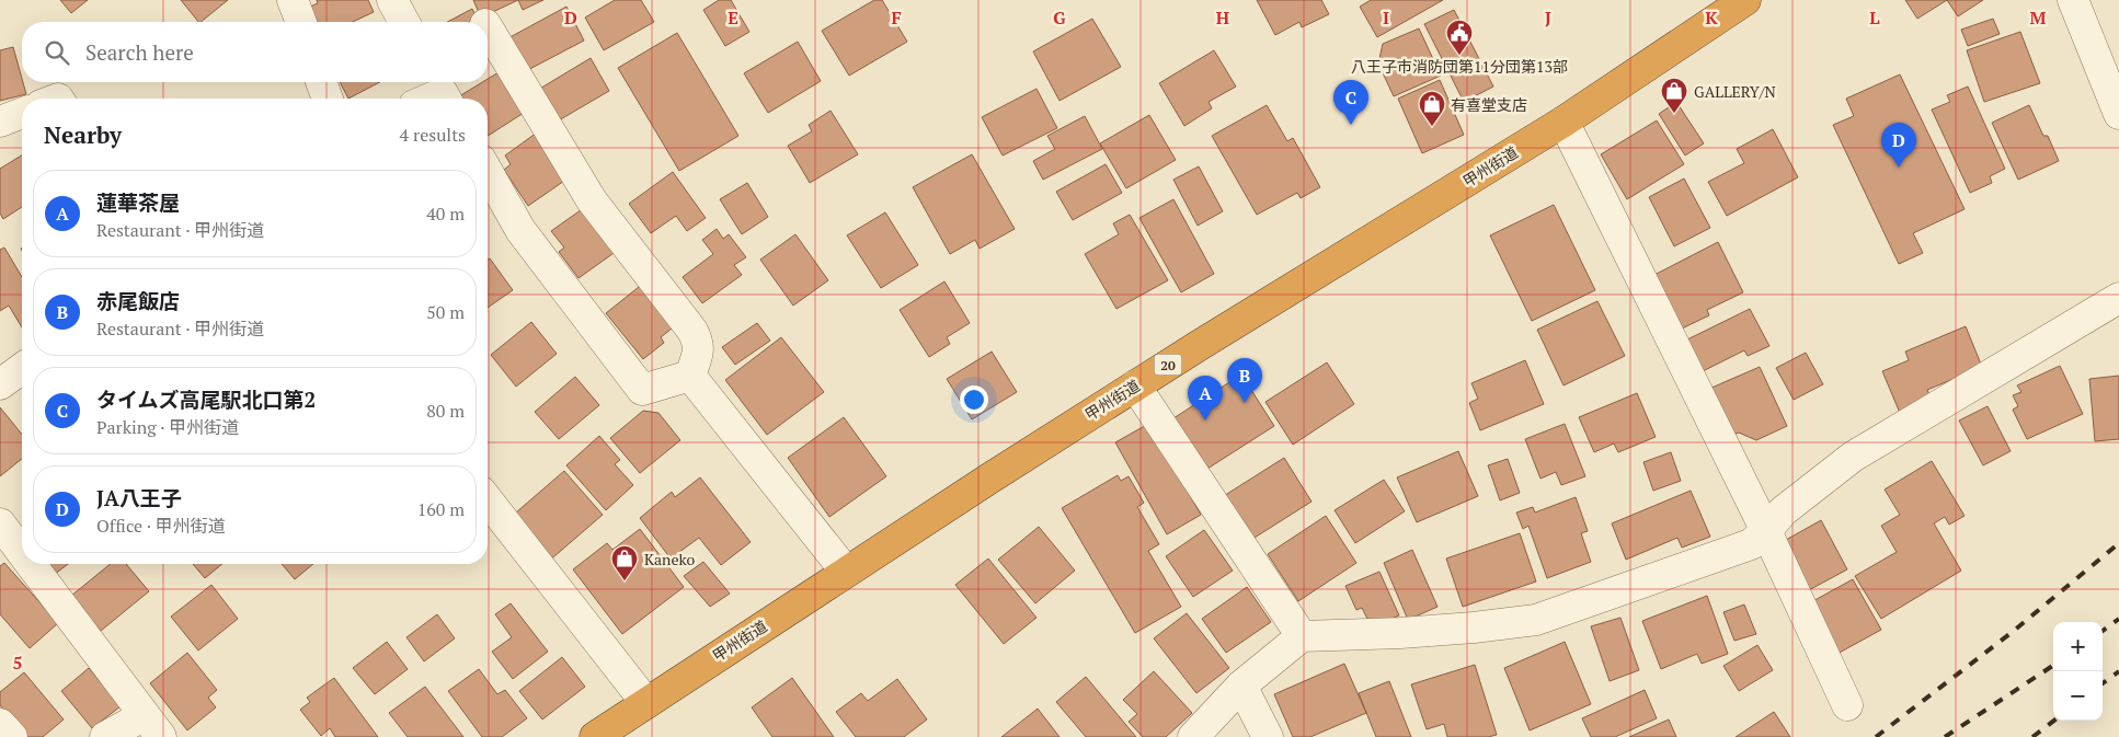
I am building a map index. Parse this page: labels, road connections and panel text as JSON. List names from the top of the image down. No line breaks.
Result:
{"streets":{"highway":["甲州街道","20"]},"places":{"public building":["八王子市消防団第11分団第13部"],"shop":["GALLERY/N","有喜堂支店","Kaneko"]},"page":{"search":"Search here","pins":["C","D","B","A"],"heading":["Nearby","4 results"],"list":[{"mark":"A","name":"蓮華茶屋","note":"Restaurant · 甲州街道","value":"40 m"},{"mark":"B","name":"赤尾飯店","note":"Restaurant · 甲州街道","value":"50 m"},{"mark":"C","name":"タイムズ高尾駅北口第2","note":"Parking · 甲州街道","value":"80 m"},{"mark":"D","name":"JA八王子","note":"Office · 甲州街道","value":"160 m"}],"map_buttons":["+","−"]},"grid":{"columns":["D","E","F","G","H","I","J","K","L","M"],"rows":["5"]}}
